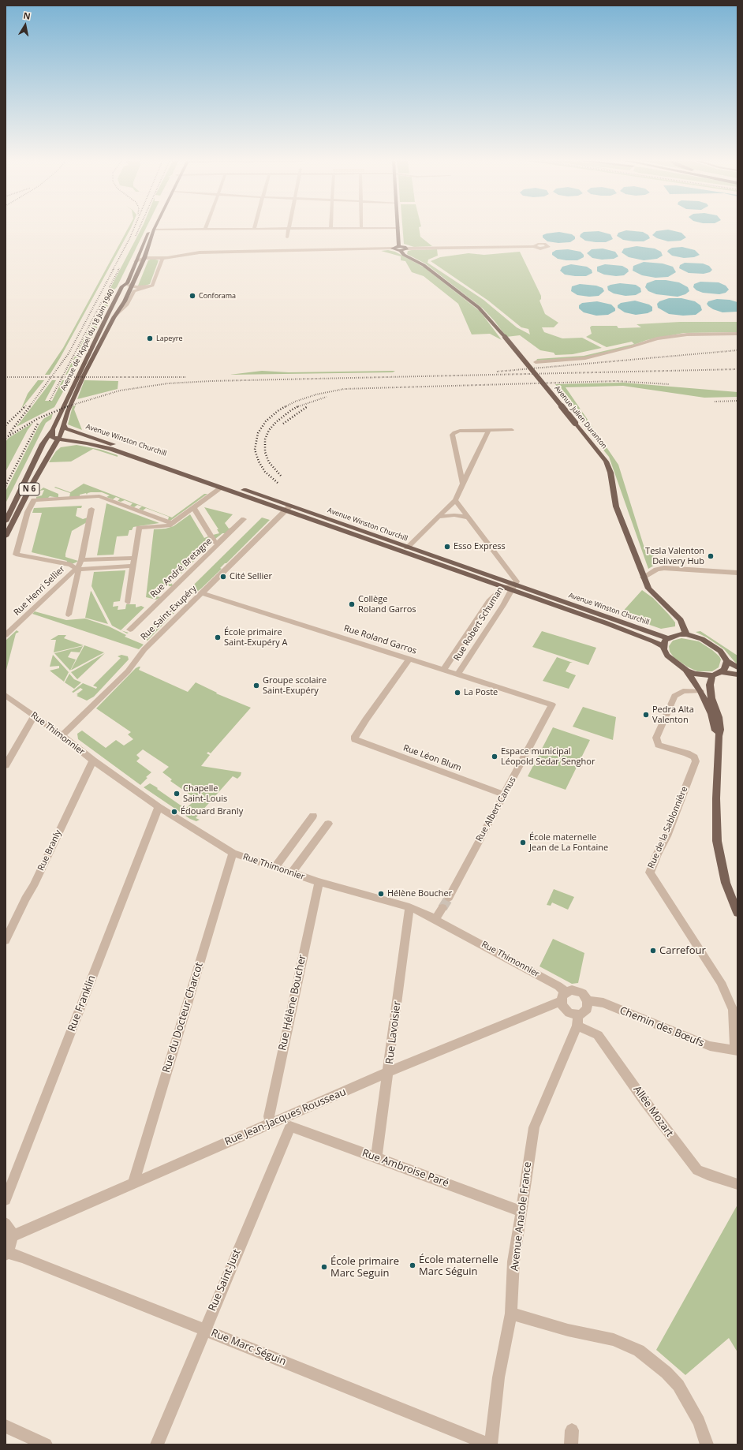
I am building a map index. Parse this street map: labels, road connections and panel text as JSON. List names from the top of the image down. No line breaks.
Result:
{"streets":{"main road":["Avenue de l'Appel du 18 Juin 1940","Avenue Julien Duranton","Avenue Winston Churchill","N 6"],"street":["Rue André Bretagne","Rue Henri Sellier","Rue Saint-Exupéry","Rue Robert Schuman","Rue Roland Garros","Rue Thimonnier","Rue Léon Blum","Rue Albert Camus","Rue de la Sablonnière","Rue Branly","Rue Hélène Boucher","Rue Franklin","Rue du Docteur Charcot","Chemin des Bœufs","Rue Lavoisier","Allée Mozart","Rue Jean-Jacques Rousseau","Rue Ambroise Paré","Avenue Anatole France","Rue Saint-Just","Rue Marc Séguin"]},"crossings":[["Avenue de l'Appel du 18 Juin 1940","N 6"],["Avenue Winston Churchill","N 6"],["Avenue Winston Churchill","Rue Saint-Exupéry"],["Avenue Winston Churchill","Rue Robert Schuman"],["Rue Saint-Exupéry","Rue Roland Garros"],["Rue Saint-Exupéry","Rue Thimonnier"],["Rue Robert Schuman","Rue Roland Garros"],["Rue Roland Garros","Rue Léon Blum"],["Rue Roland Garros","Rue Albert Camus"],["Rue Thimonnier","Rue Branly"],["Rue Thimonnier","Rue Hélène Boucher"],["Rue Thimonnier","Rue Franklin"],["Rue Thimonnier","Rue du Docteur Charcot"],["Rue Thimonnier","Chemin des Bœufs"],["Rue Thimonnier","Rue Lavoisier"],["Rue Thimonnier","Allée Mozart"],["Rue Thimonnier","Rue Jean-Jacques Rousseau"],["Rue Thimonnier","Avenue Anatole France"],["Rue Léon Blum","Rue Albert Camus"],["Rue de la Sablonnière","Chemin des Bœufs"],["Rue Hélène Boucher","Rue Jean-Jacques Rousseau"],["Rue du Docteur Charcot","Rue Jean-Jacques Rousseau"],["Chemin des Bœufs","Allée Mozart"],["Chemin des Bœufs","Rue Jean-Jacques Rousseau"],["Chemin des Bœufs","Avenue Anatole France"],["Rue Lavoisier","Rue Jean-Jacques Rousseau"],["Rue Lavoisier","Rue Ambroise Paré"],["Allée Mozart","Rue Jean-Jacques Rousseau"],["Allée Mozart","Avenue Anatole France"],["Rue Jean-Jacques Rousseau","Rue Ambroise Paré"],["Rue Jean-Jacques Rousseau","Avenue Anatole France"],["Rue Jean-Jacques Rousseau","Rue Saint-Just"],["Rue Ambroise Paré","Avenue Anatole France"],["Rue Ambroise Paré","Rue Saint-Just"],["Avenue Anatole France","Rue Marc Séguin"],["Rue Saint-Just","Rue Marc Séguin"]],"places":["Conforama","Lapeyre","Esso Express","Tesla Valenton Delivery Hub","Cité Sellier","Collège Roland Garros","École primaire Saint-Exupéry A","Groupe scolaire Saint-Exupéry","La Poste","Pedra Alta Valenton","Espace municipal Léopold Sedar Senghor","Chapelle Saint-Louis","Édouard Branly","École maternelle Jean de La Fontaine","Hélène Boucher","Carrefour","École maternelle Marc Séguin","École primaire Marc Seguin"],"north":"top"}
